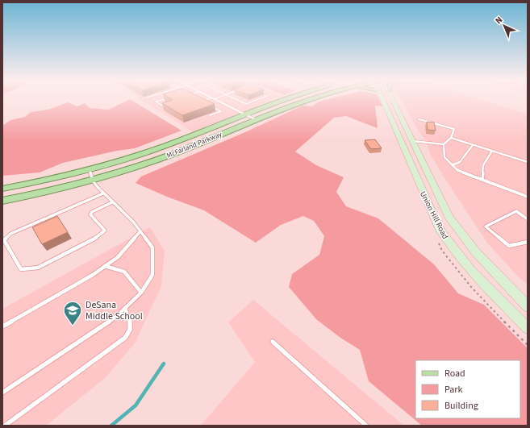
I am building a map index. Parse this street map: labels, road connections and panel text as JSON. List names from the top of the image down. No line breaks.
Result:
{"streets":{"main road":["McFarland Parkway"],"street":["Union Hill Road"]},"places":{"school or university":["DeSana Middle School"]},"legend":["Road","Park","Building"],"north":"top left"}
